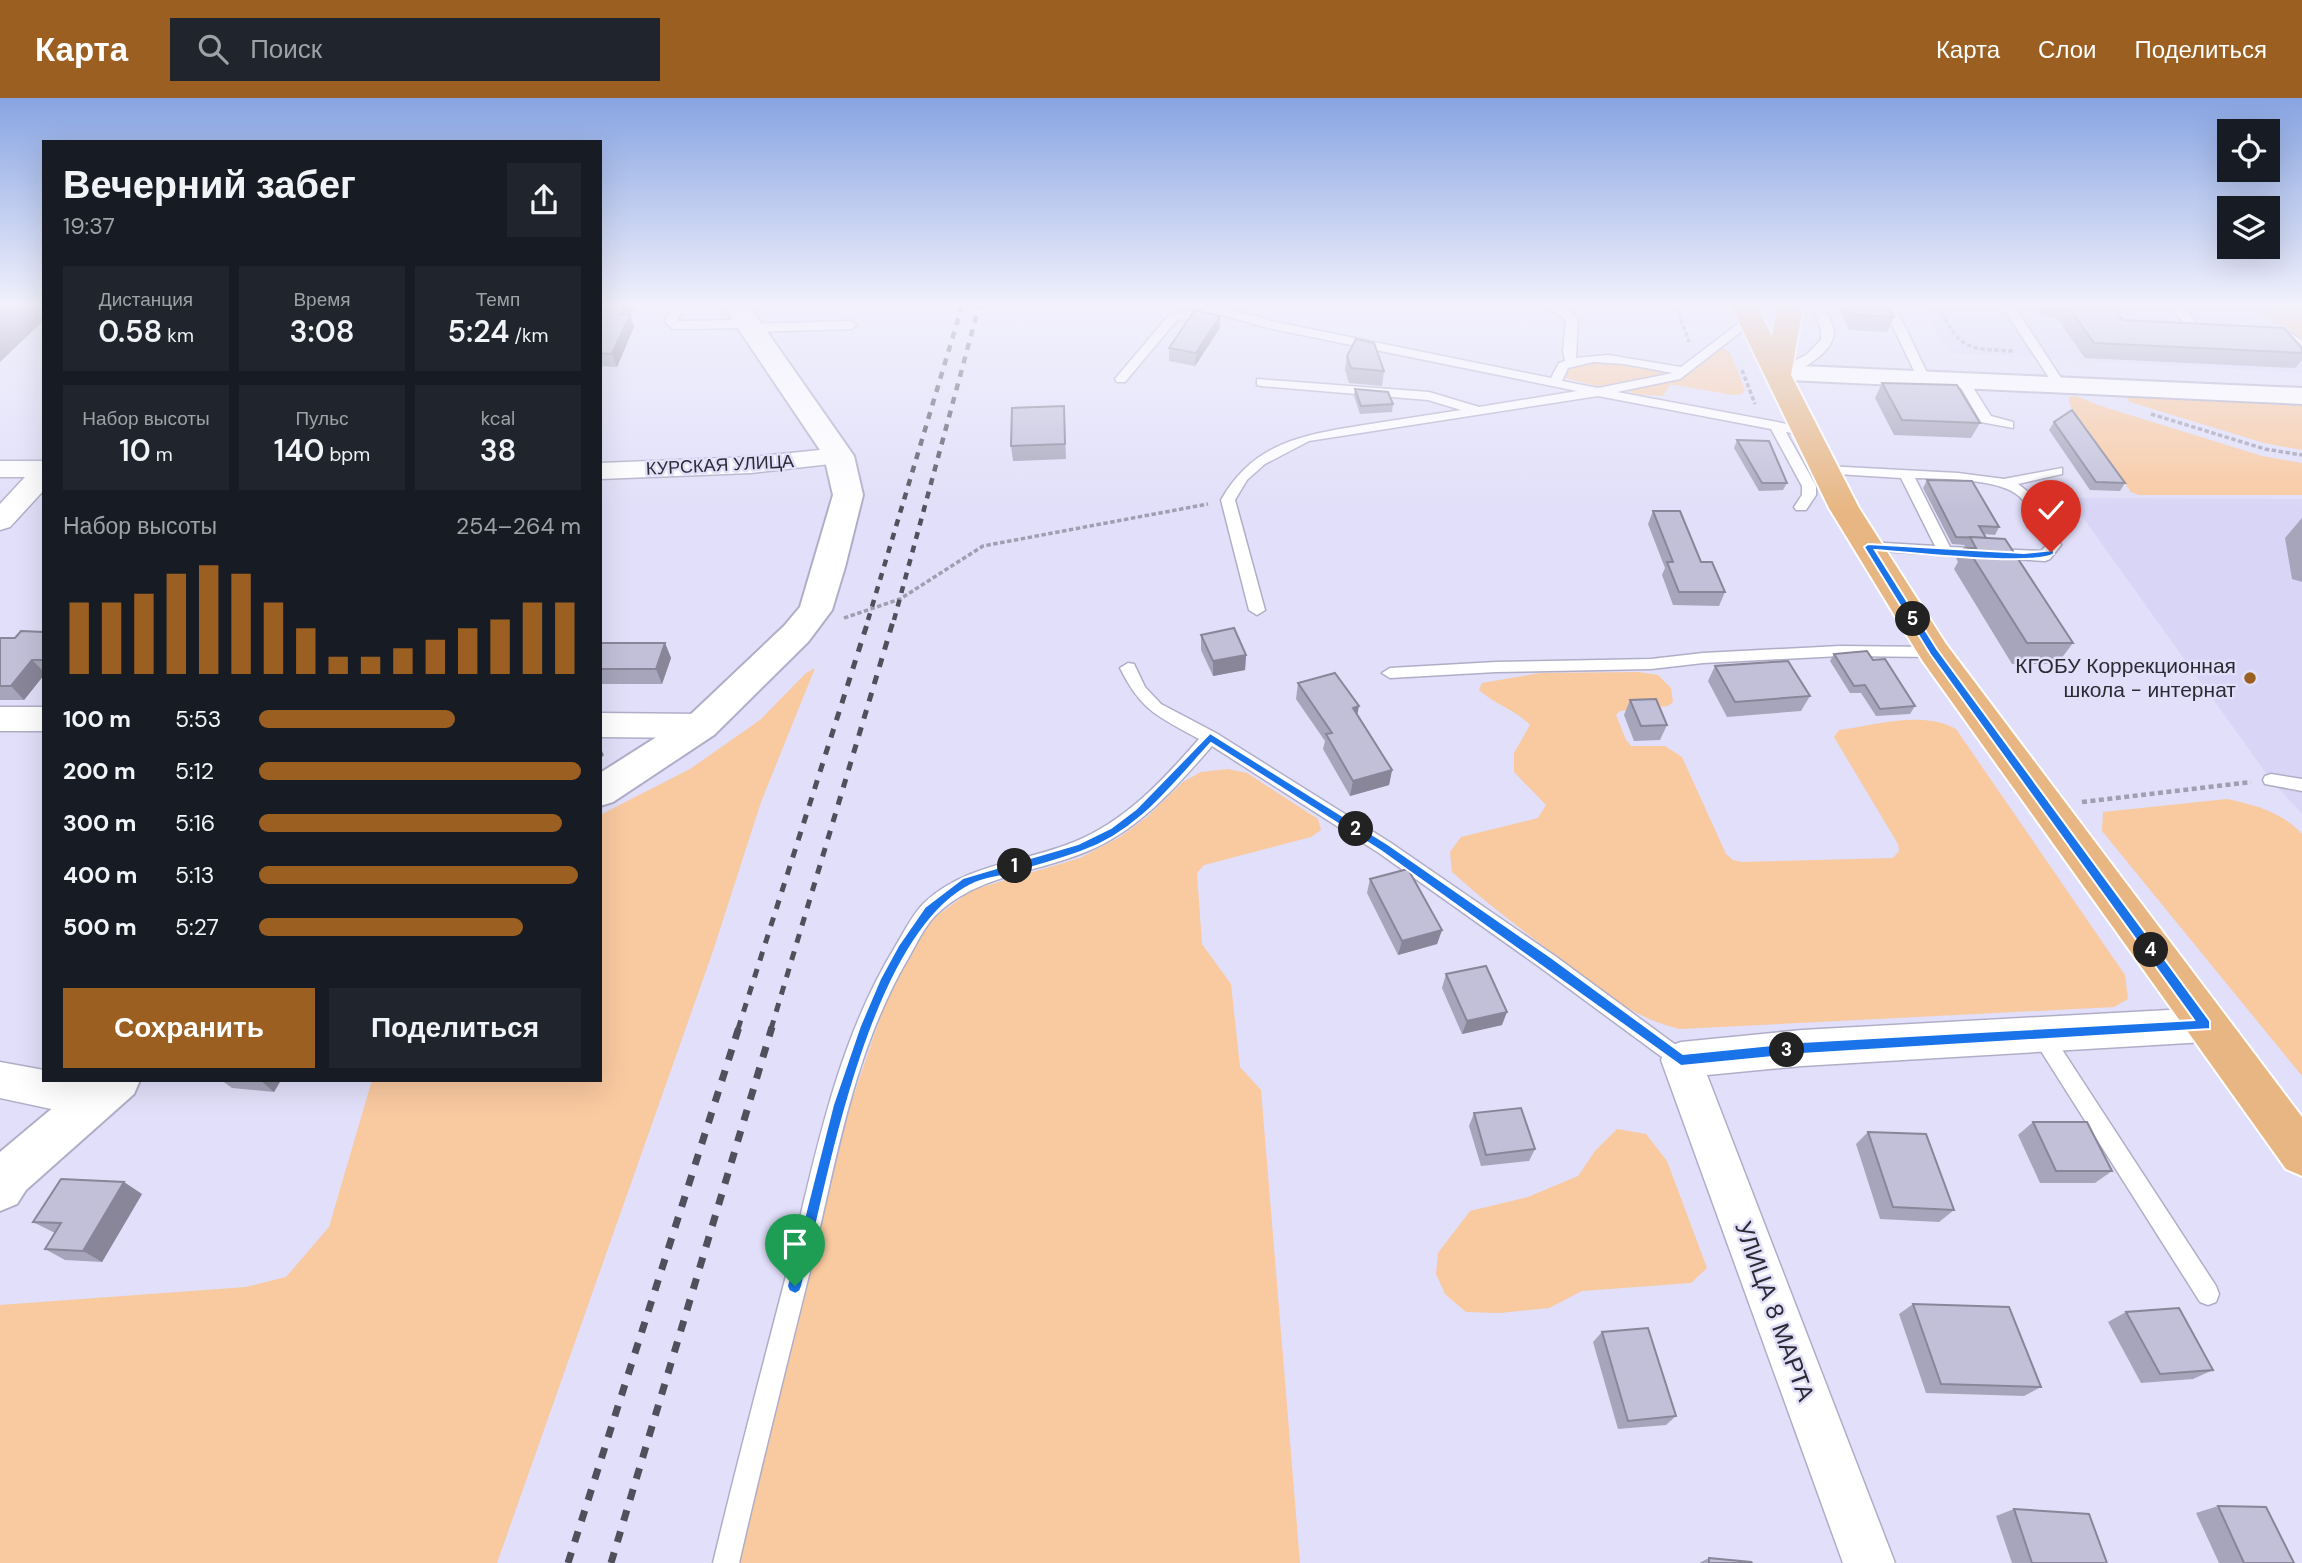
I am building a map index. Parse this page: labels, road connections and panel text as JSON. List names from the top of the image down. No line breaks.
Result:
{"streets":{"street":["КУРСКАЯ УЛИЦА","УЛИЦА 8 МАРТА"]},"places":["КГОБУ Коррекционная школа - интернат"],"page":{"header":"Карта","search":"Поиск","nav":["Карта","Слои","Поделиться"],"heading":["Вечерний забег","19:37"],"stats":[["Дистанция","0.58 km"],["Время","3:08"],["Темп","5:24 /km"],["Набор высоты","10 m"],["Пульс","140 bpm"],["kcal","38"]],"chart":["Набор высоты","254–264 m"],"pins":["5","2","1","4","3"],"list":[{"name":"100 m","note":"5:53"},{"name":"200 m","note":"5:12"},{"name":"300 m","note":"5:16"},{"name":"400 m","note":"5:13"},{"name":"500 m","note":"5:27"}],"buttons":["Сохранить","Поделиться"]}}
